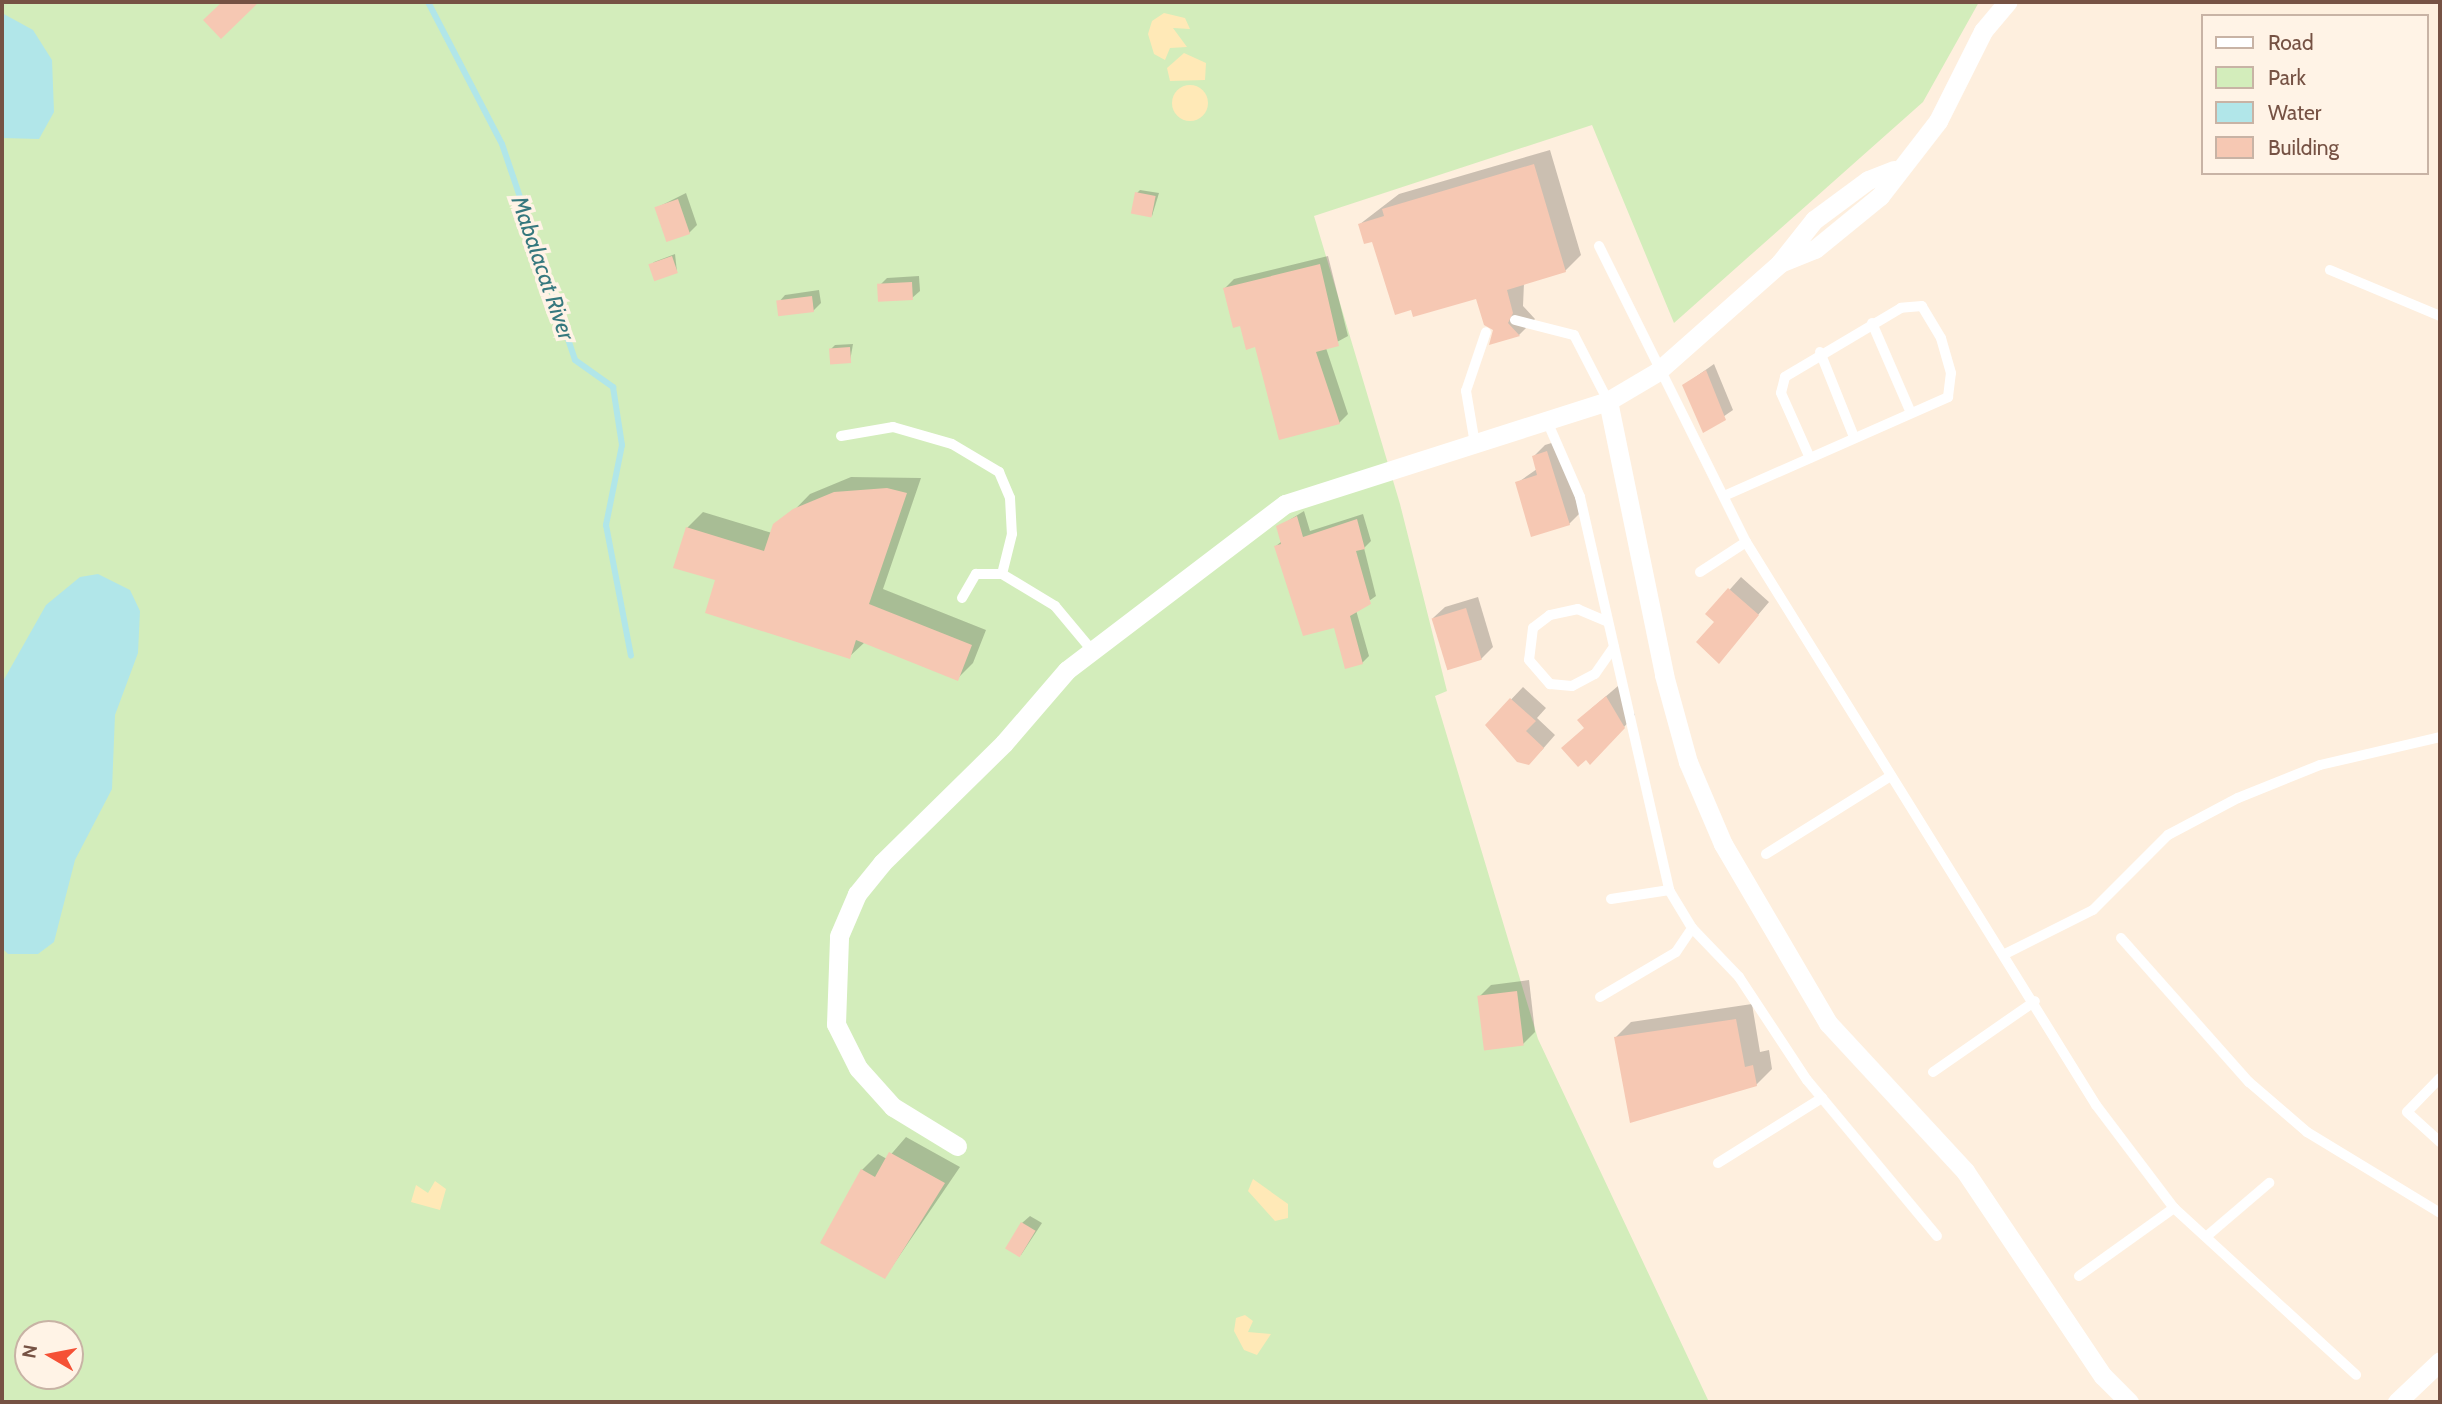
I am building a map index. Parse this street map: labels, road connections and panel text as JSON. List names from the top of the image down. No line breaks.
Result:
{"water":["Mabalacat River"],"legend":["Road","Park","Water","Building"],"north":"left"}
